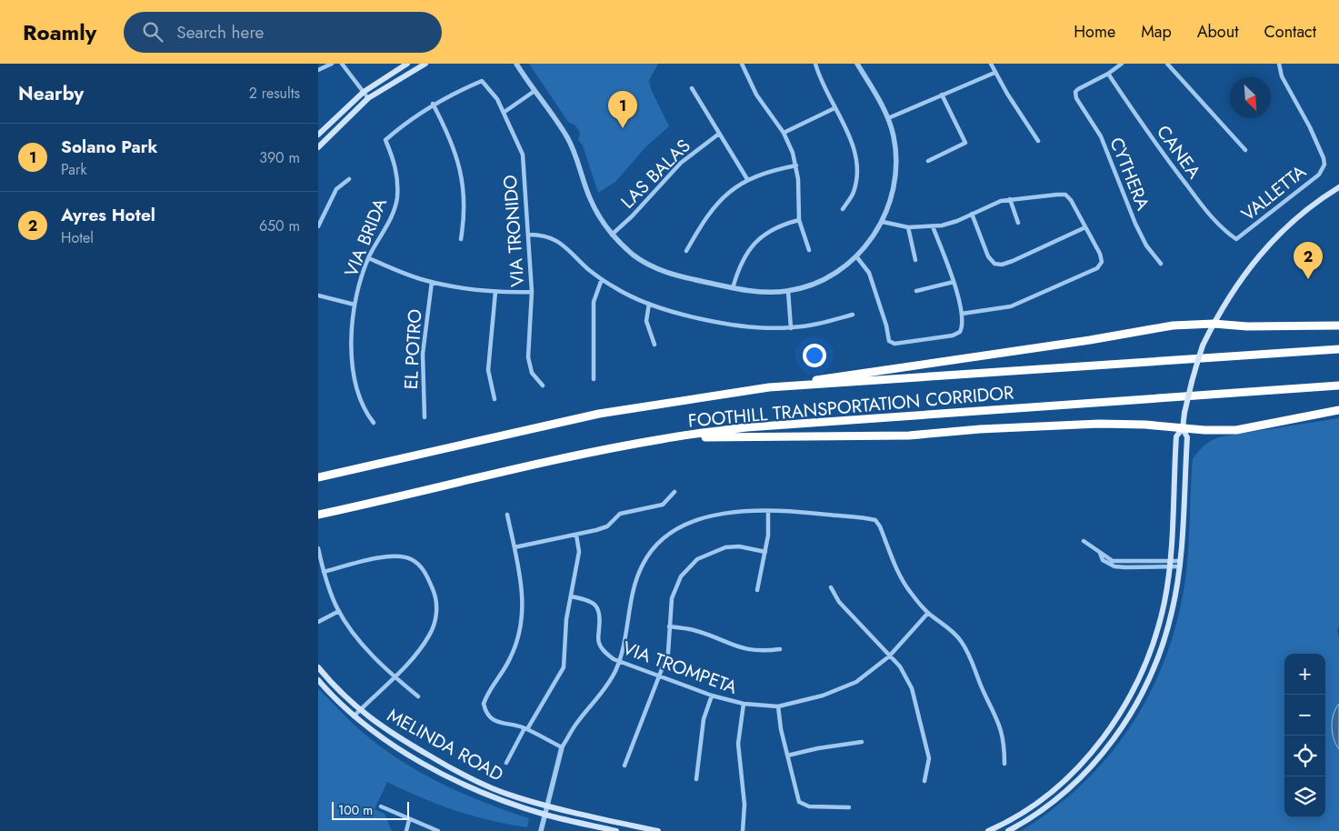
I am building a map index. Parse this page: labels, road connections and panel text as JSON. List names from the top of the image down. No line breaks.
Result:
{"streets":{"highway":["FOOTHILL TRANSPORTATION CORRIDOR"],"main road":["MELINDA ROAD"],"street":["CANEA","LAS BALAS","CYTHERA","VALLETTA","VIA TRONIDO","VIA BRIDA","EL POTRO","VIA TROMPETA"]},"crossings":[["CANEA","CYTHERA"],["CANEA","VALLETTA"],["VIA TRONIDO","VIA BRIDA"]],"scale_bar":"100 m","north":"bottom right","page":{"header":"Roamly","search":"Search here","nav":["Home","Map","About","Contact"],"heading":["Nearby","2 results"],"pins":["1","2"],"list":[{"mark":"1","name":"Solano Park","note":"Park","value":"390 m"},{"mark":"2","name":"Ayres Hotel","note":"Hotel","value":"650 m"}],"map_buttons":["+","−"],"scale":"100 m"}}
